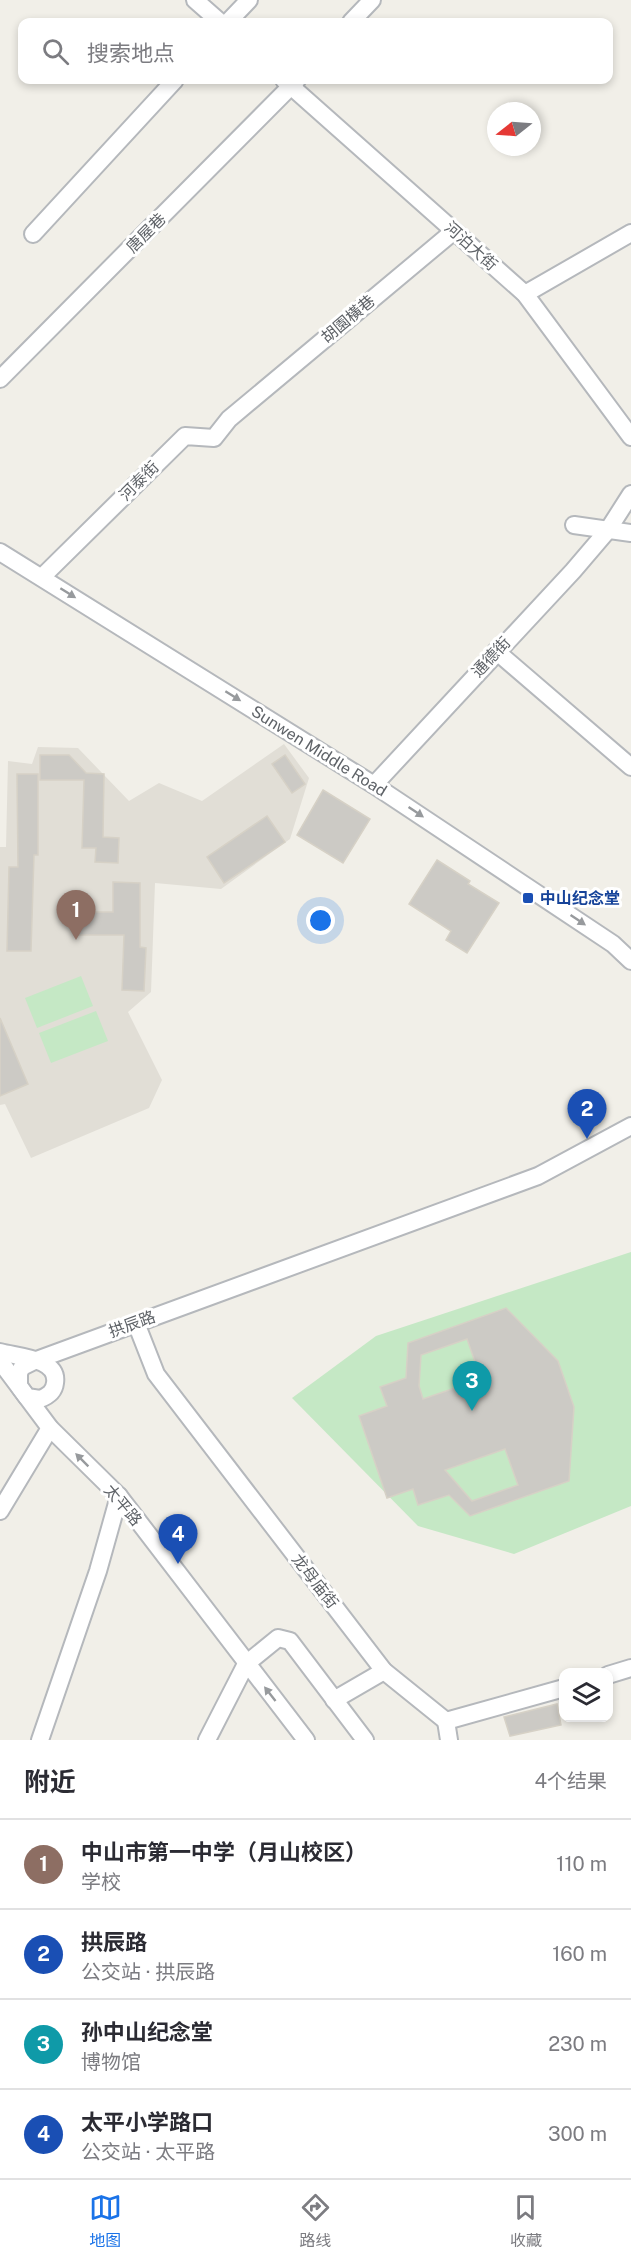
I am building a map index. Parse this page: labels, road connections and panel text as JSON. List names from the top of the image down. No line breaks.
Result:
{"streets":{"street":["唐屋巷","河泊大街","胡園橫巷","河泰街","通德街","Sunwen Middle Road","拱辰路","太平路","龙母庙街"]},"crossings":[["河泊大街","胡園橫巷"],["胡園橫巷","河泰街"],["河泰街","Sunwen Middle Road"],["通德街","Sunwen Middle Road"],["拱辰路","太平路"],["拱辰路","龙母庙街"]],"one_way":["Sunwen Middle Road","太平路"],"places":{"transit":["中山纪念堂"]},"north":"left","page":{"search":"搜索地点","pins":["1","2","3","4"],"heading":["附近","4个结果"],"list":[{"mark":"1","name":"中山市第一中学（月山校区）","note":"学校","value":"110 m"},{"mark":"2","name":"拱辰路","note":"公交站 · 拱辰路","value":"160 m"},{"mark":"3","name":"孙中山纪念堂","note":"博物馆","value":"230 m"},{"mark":"4","name":"太平小学路口","note":"公交站 · 太平路","value":"300 m"}],"nav":["地图","路线","收藏"]}}
